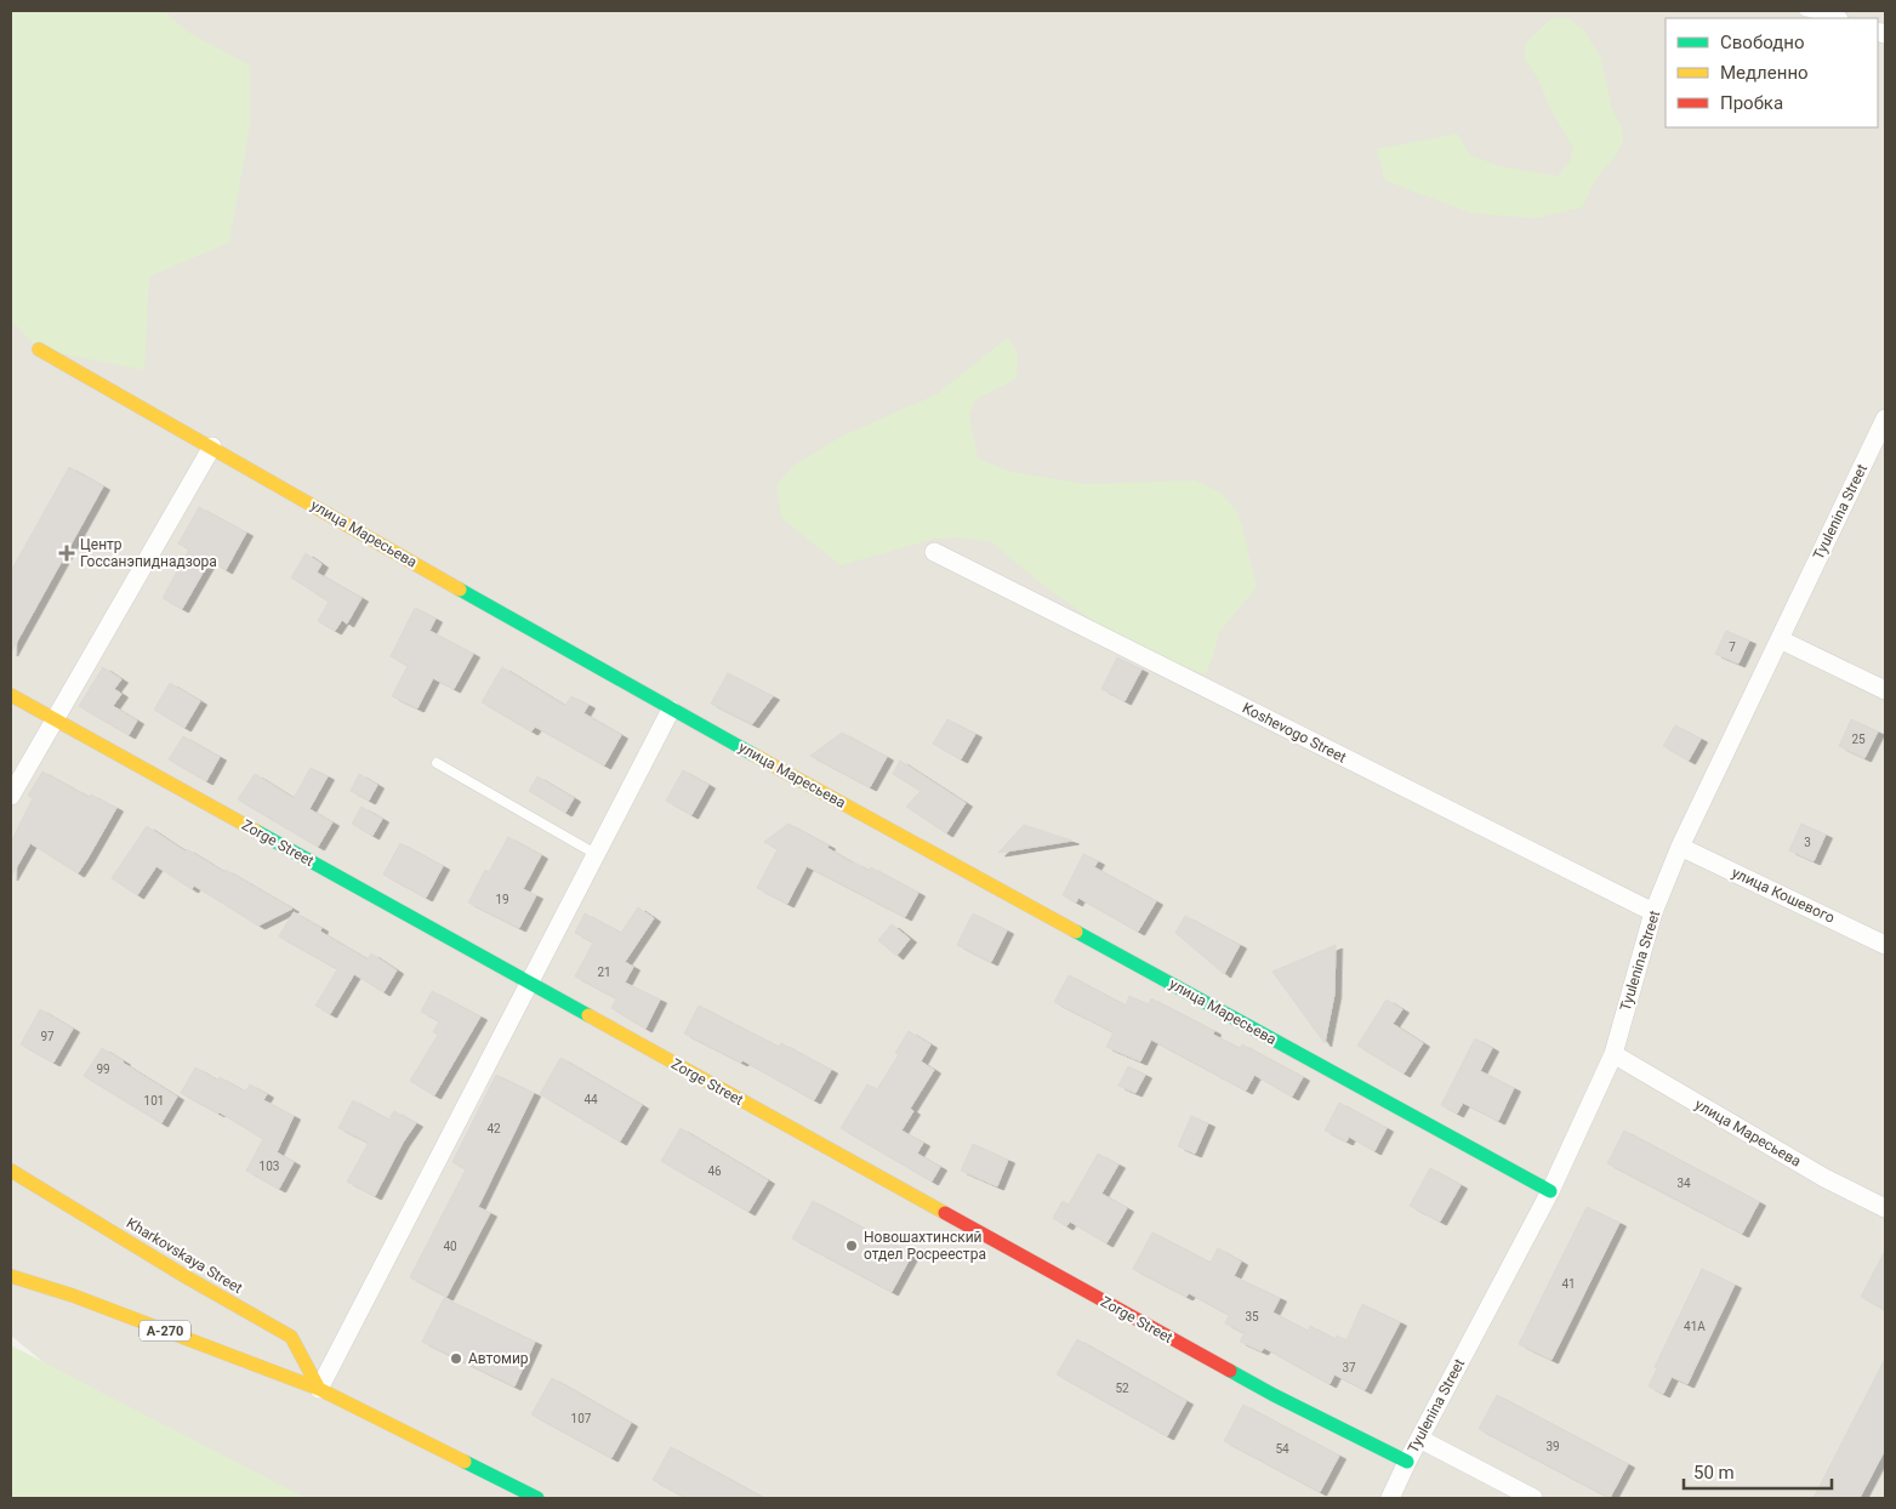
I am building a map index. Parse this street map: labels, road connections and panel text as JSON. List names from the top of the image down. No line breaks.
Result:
{"streets":{"main road":["улица Маресьева","Zorge Street","Kharkovskaya Street","А-270"],"street":["Tyulenina Street","Koshevogo Street","улица Кошевого"]},"crossings":[["Tyulenina Street","улица Маресьева"],["Tyulenina Street","Koshevogo Street"],["Tyulenina Street","Zorge Street"],["Tyulenina Street","улица Кошевого"],["Kharkovskaya Street","А-270"]],"places":{"health":["Центр Госсанэпиднадзора"],"other":["Новошахтинский отдел Росреестра","Автомир"]},"house_numbers":["7","25","3","19","21","97","99","44","101","42","103","46","34","40","41","35","41А","37","52","107","39","54"],"legend":["Свободно","Медленно","Пробка"],"scale_bar":"50 m"}
